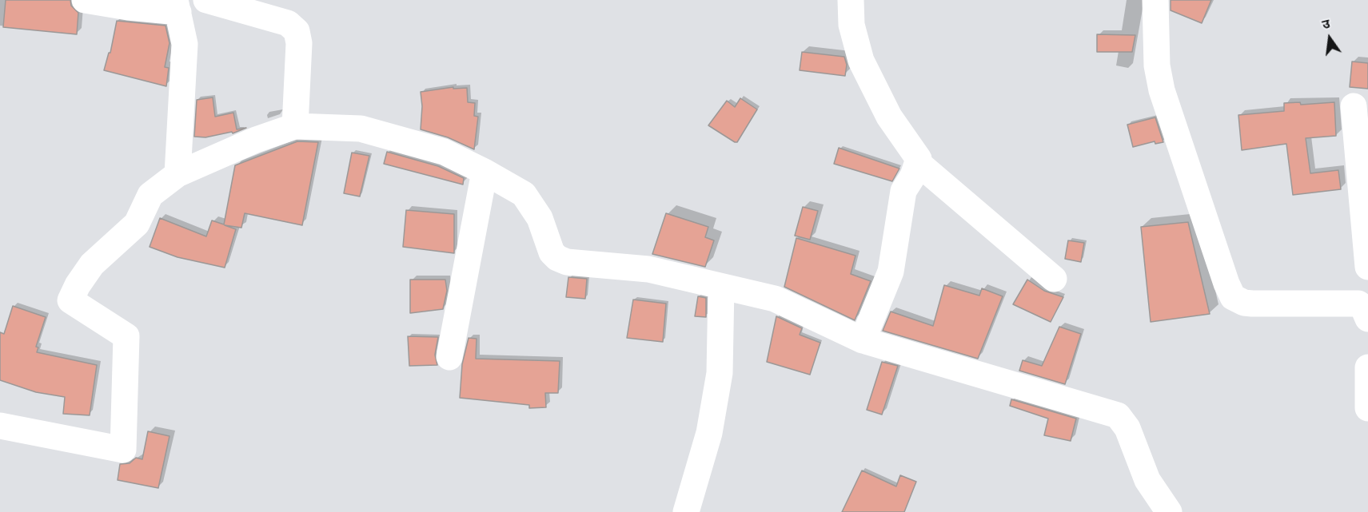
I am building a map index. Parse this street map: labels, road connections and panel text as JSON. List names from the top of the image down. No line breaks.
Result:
{"north":"top"}
